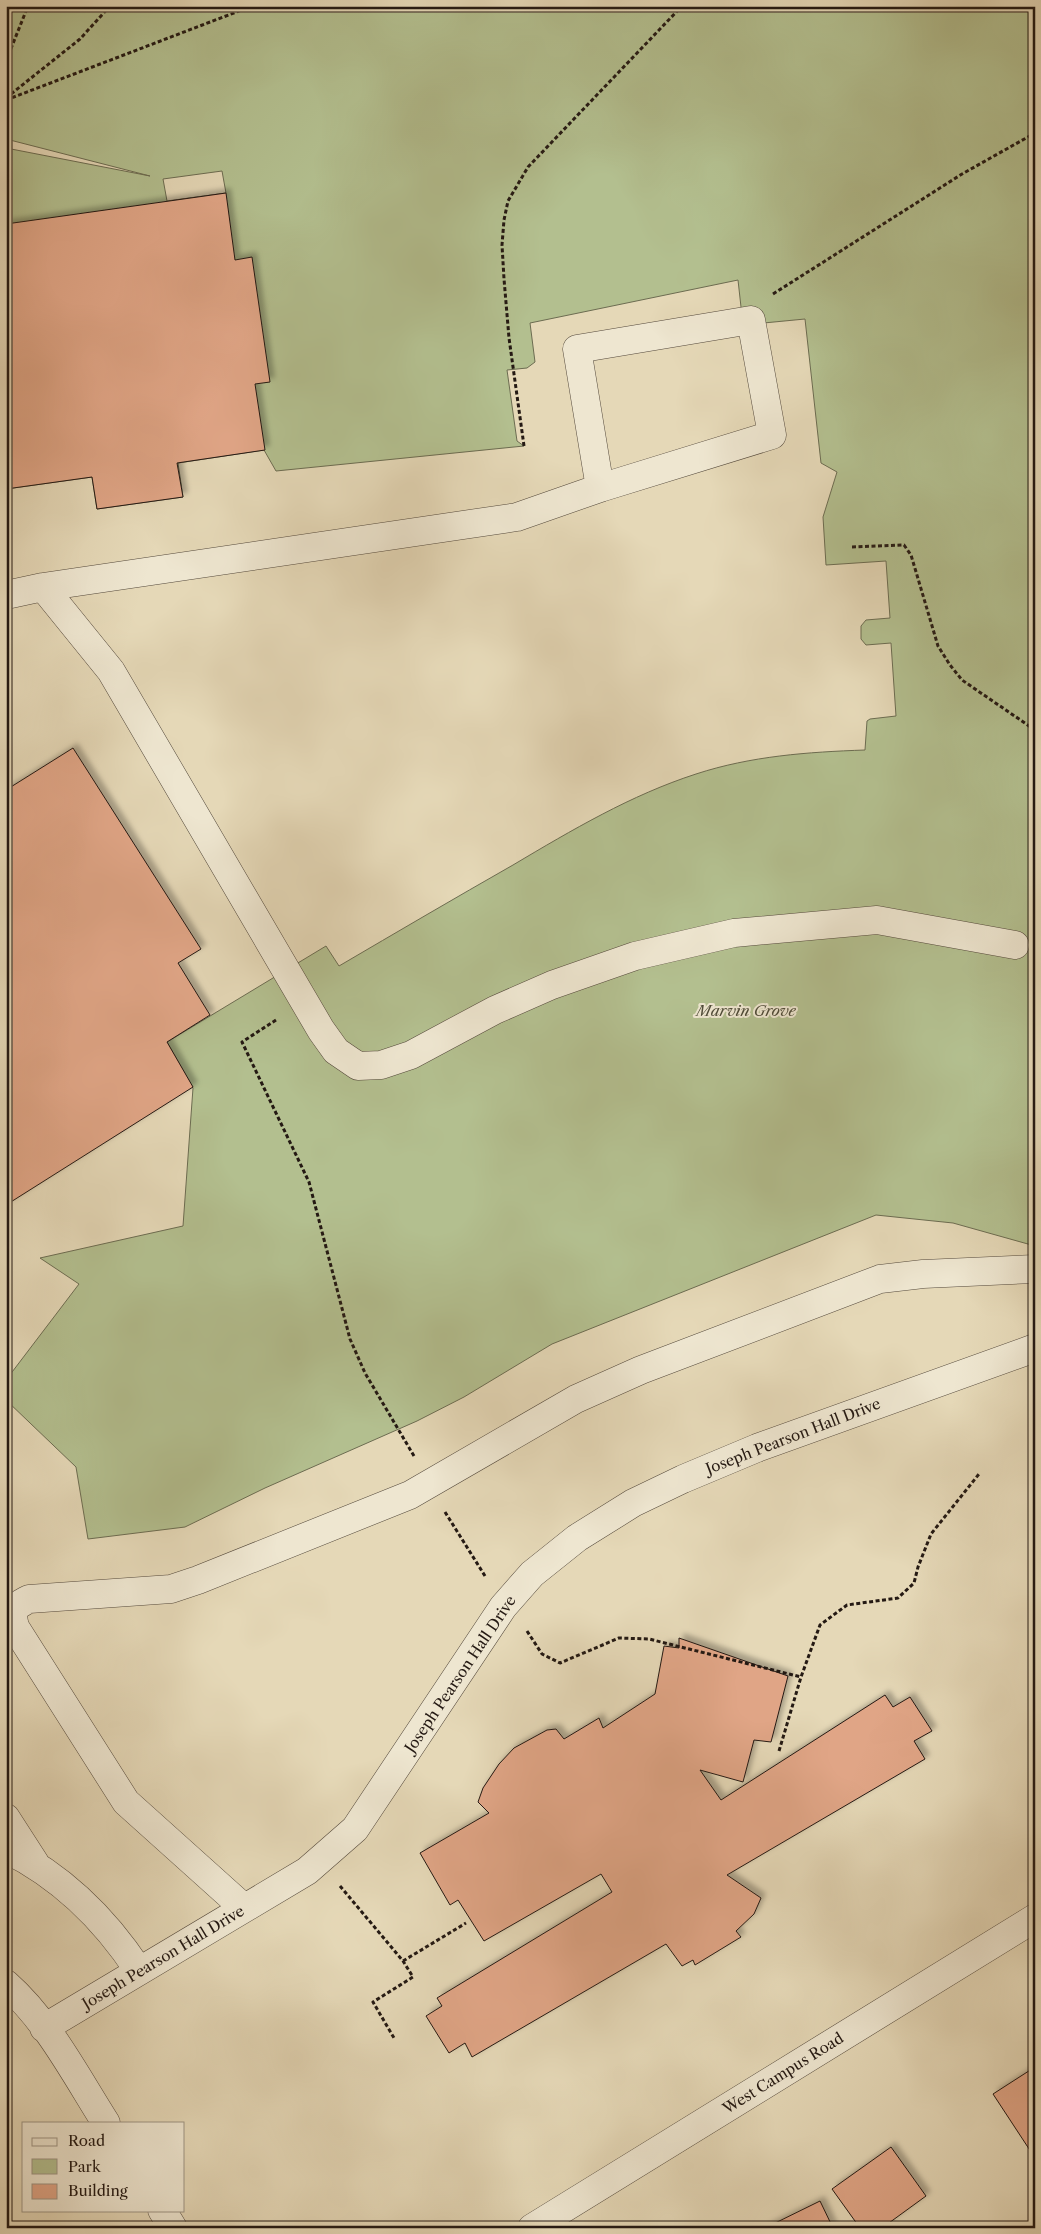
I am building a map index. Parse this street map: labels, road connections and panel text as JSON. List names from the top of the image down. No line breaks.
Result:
{"streets":{"street":["Joseph Pearson Hall Drive","West Campus Road"]},"parks":["Marvin Grove"],"legend":["Road","Park","Building"]}
